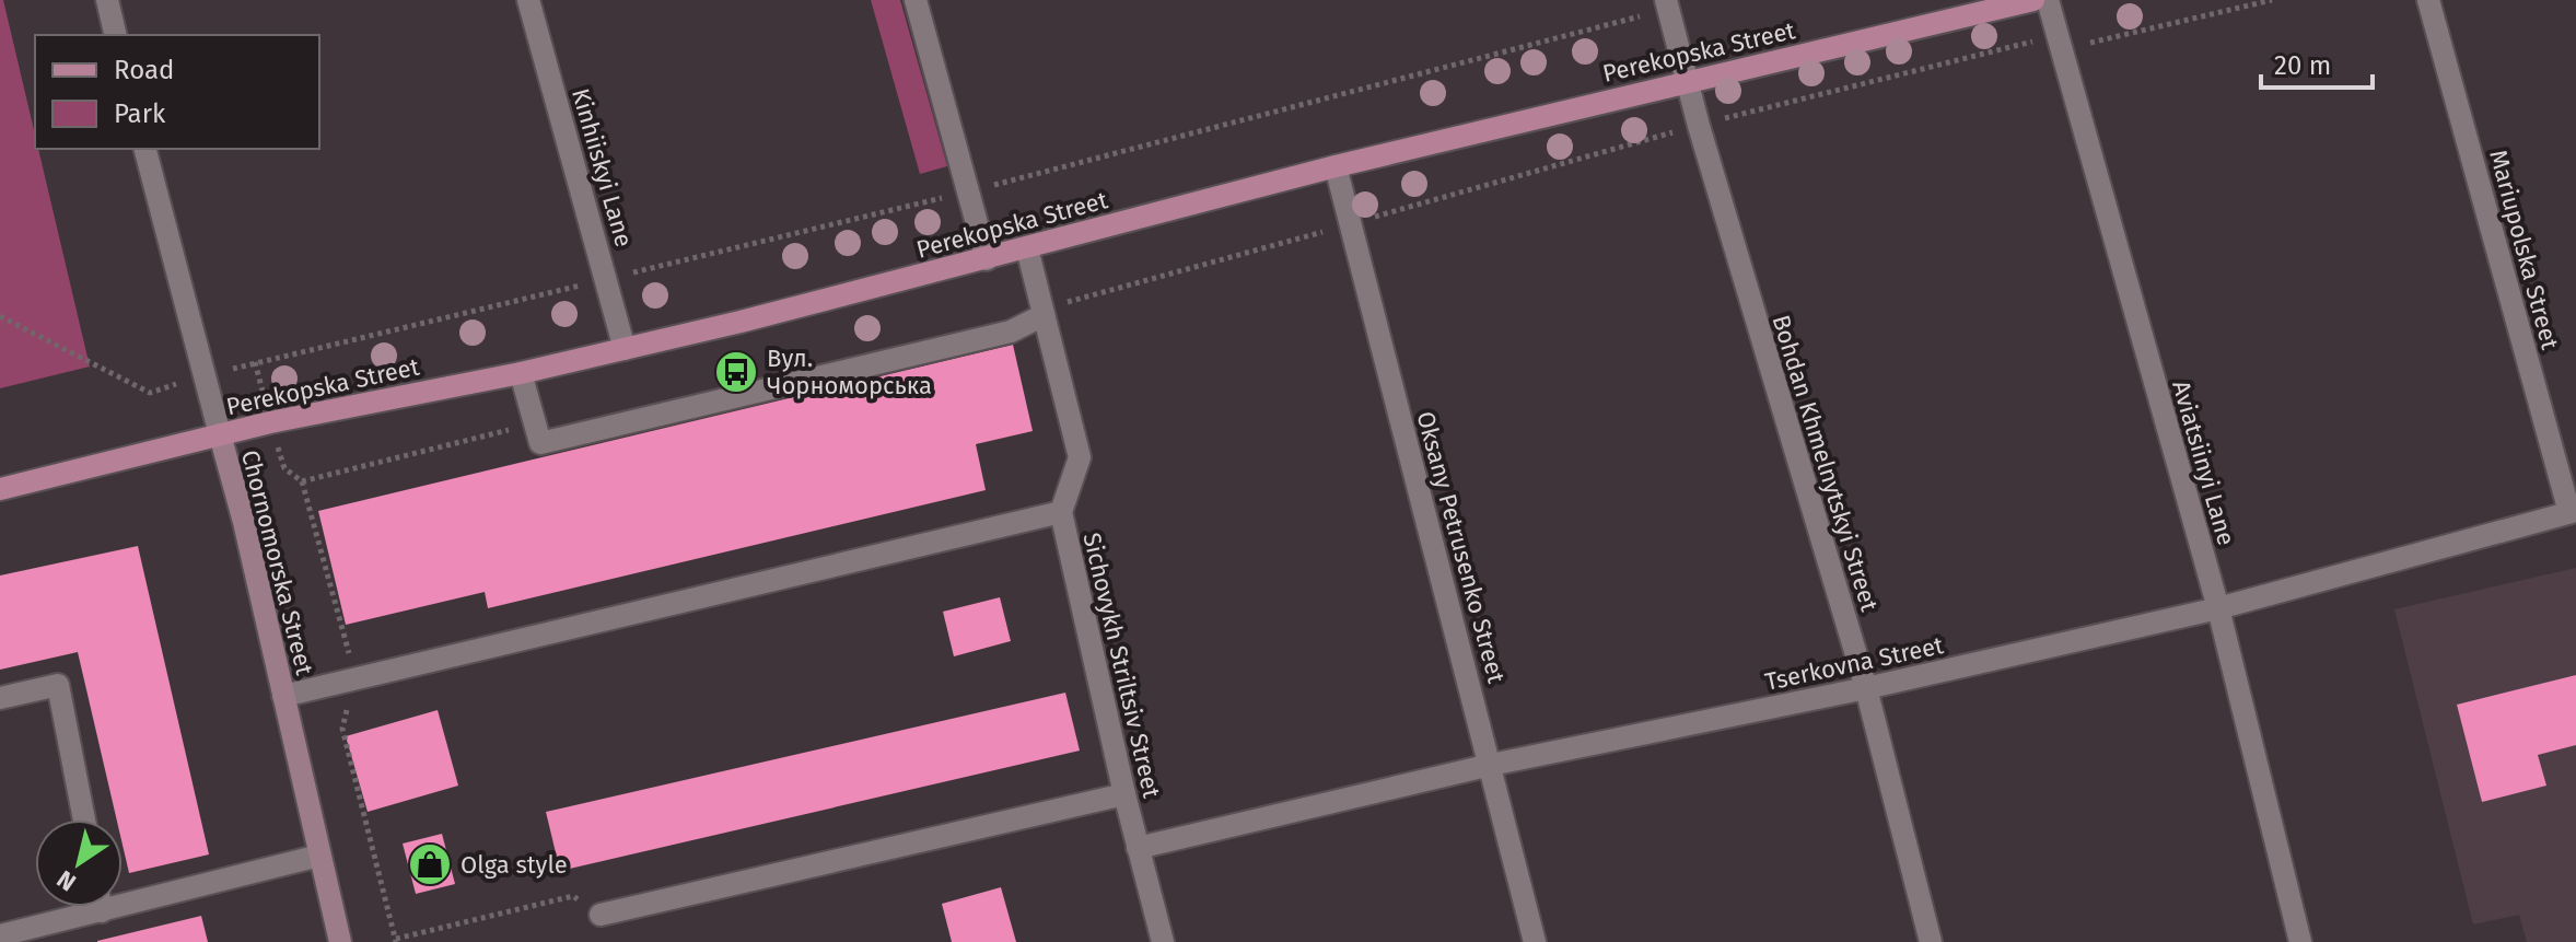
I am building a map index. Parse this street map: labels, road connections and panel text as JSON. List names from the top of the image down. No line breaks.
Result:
{"streets":{"main road":["Perekopska Street"],"street":["Kinhiiskyi Lane","Mariupolska Street","Bohdan Khmelnytskyi Street","Aviatsiinyi Lane","Oksany Petrusenko Street","Chornomorska Street","Tserkovna Street","Sichovykh Striltsiv Street"]},"crossings":[["Perekopska Street","Kinhiiskyi Lane"],["Perekopska Street","Bohdan Khmelnytskyi Street"],["Perekopska Street","Oksany Petrusenko Street"],["Perekopska Street","Chornomorska Street"],["Perekopska Street","Sichovykh Striltsiv Street"],["Mariupolska Street","Tserkovna Street"],["Bohdan Khmelnytskyi Street","Tserkovna Street"],["Aviatsiinyi Lane","Tserkovna Street"],["Oksany Petrusenko Street","Tserkovna Street"],["Tserkovna Street","Sichovykh Striltsiv Street"]],"places":{"bus stop":["Вул. Чорноморська"],"shop":["Olga style"]},"legend":["Road","Park"],"scale_bar":"20 m","north":"bottom left"}
